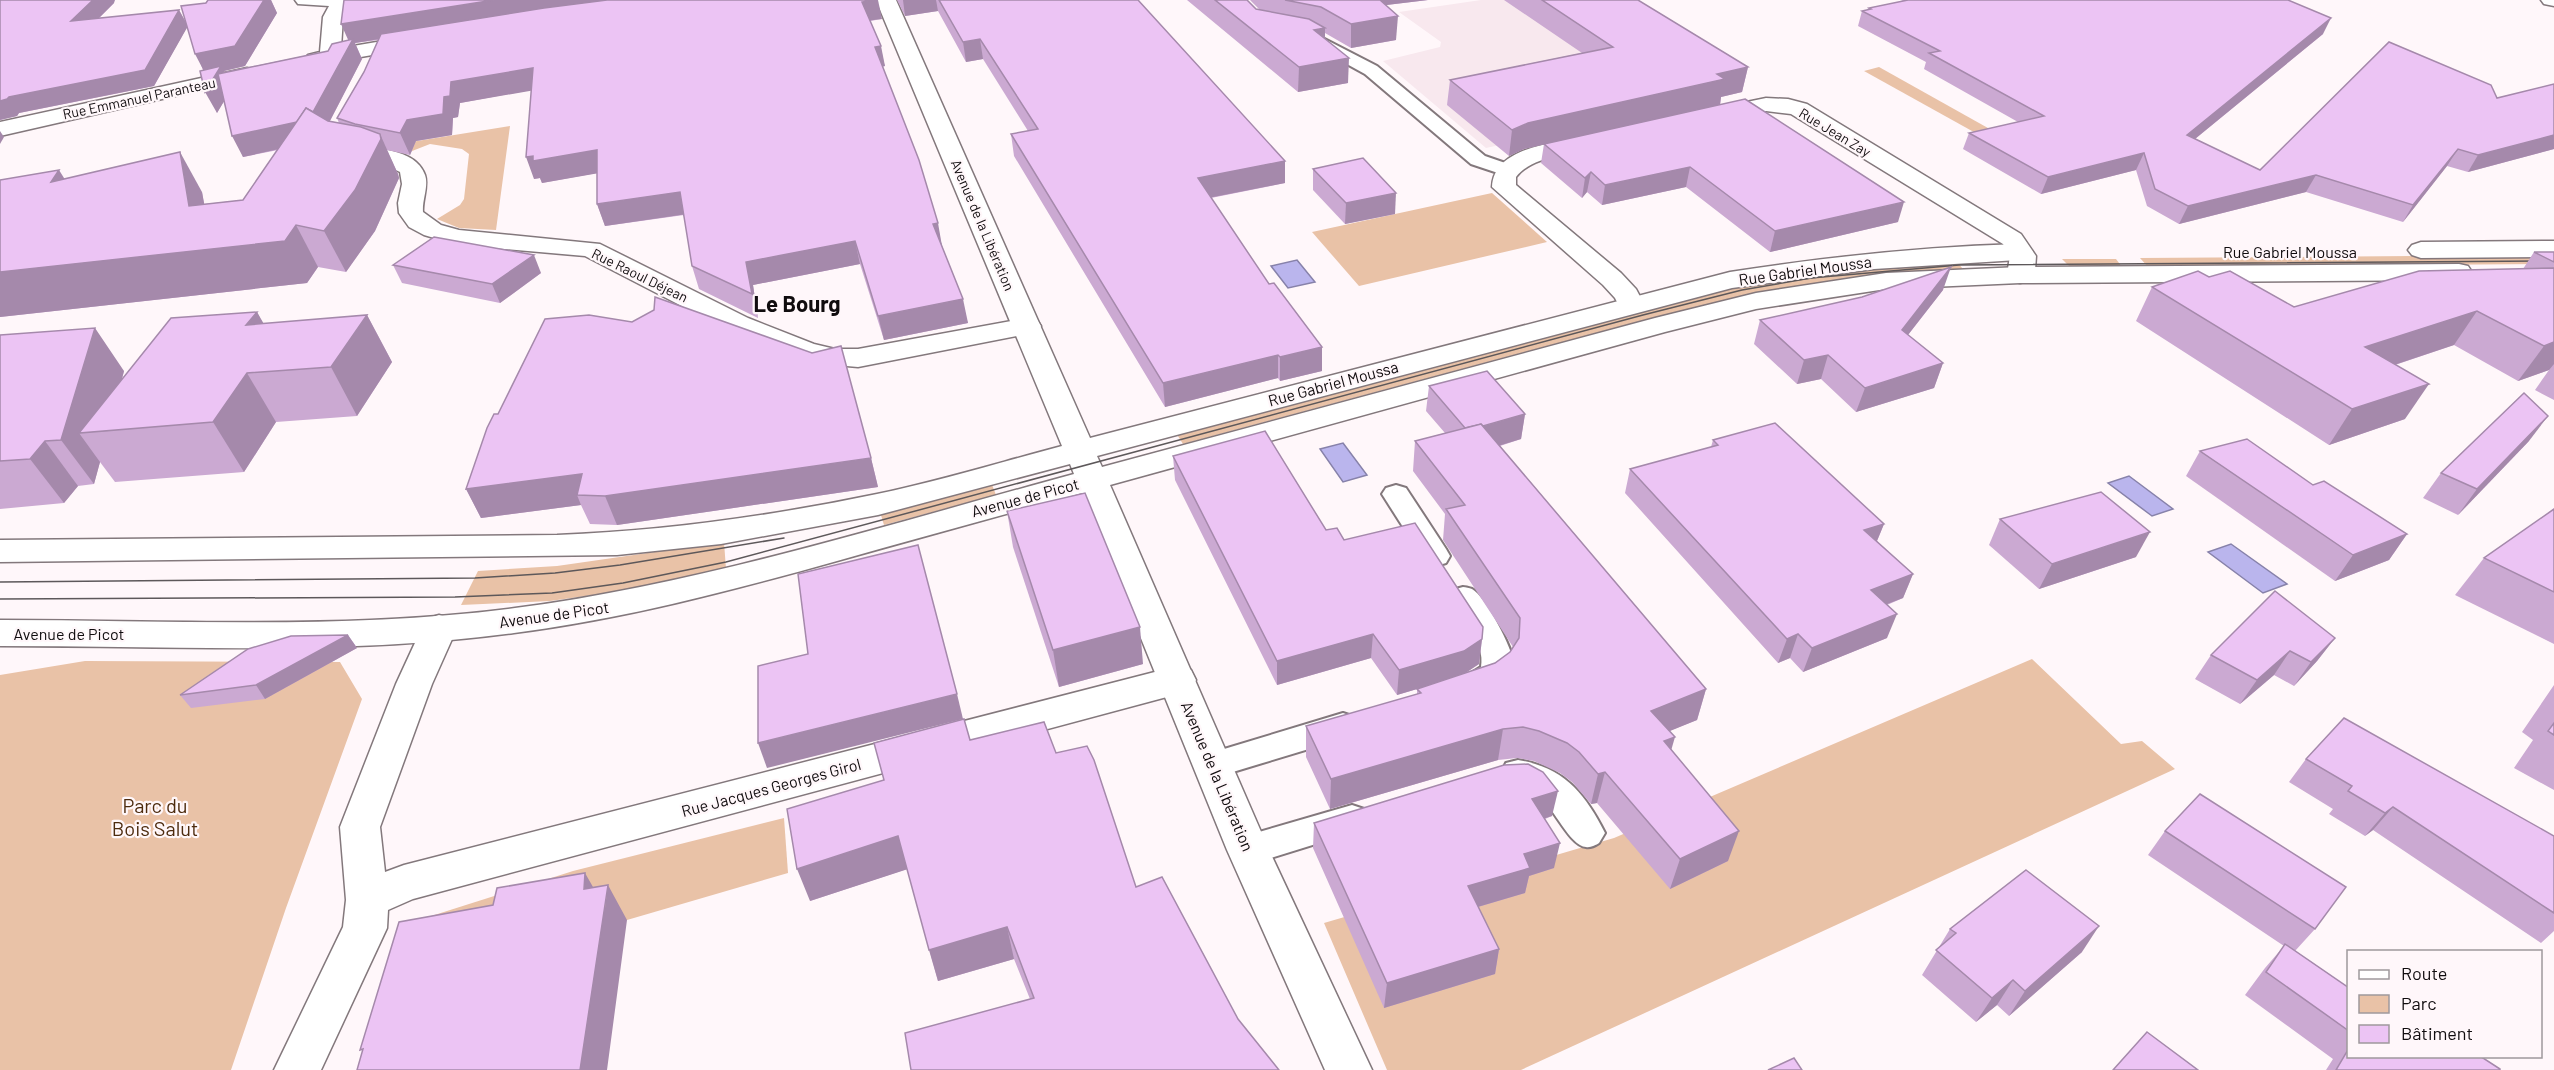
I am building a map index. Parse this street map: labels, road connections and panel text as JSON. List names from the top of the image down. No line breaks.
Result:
{"streets":{"street":["Rue Emmanuel Paranteau","Rue Jean Zay","Avenue de la Libération","Rue Gabriel Moussa","Rue Raoul Déjean","Avenue de Picot","Rue Jacques Georges Girol"]},"crossings":[["Rue Jean Zay","Rue Gabriel Moussa"],["Avenue de la Libération","Rue Gabriel Moussa"],["Avenue de la Libération","Rue Raoul Déjean"],["Avenue de la Libération","Avenue de Picot"],["Avenue de la Libération","Rue Jacques Georges Girol"],["Rue Gabriel Moussa","Avenue de Picot"]],"districts":["Le Bourg"],"parks":["Parc du Bois Salut"],"legend":["Route","Parc","Bâtiment"]}
